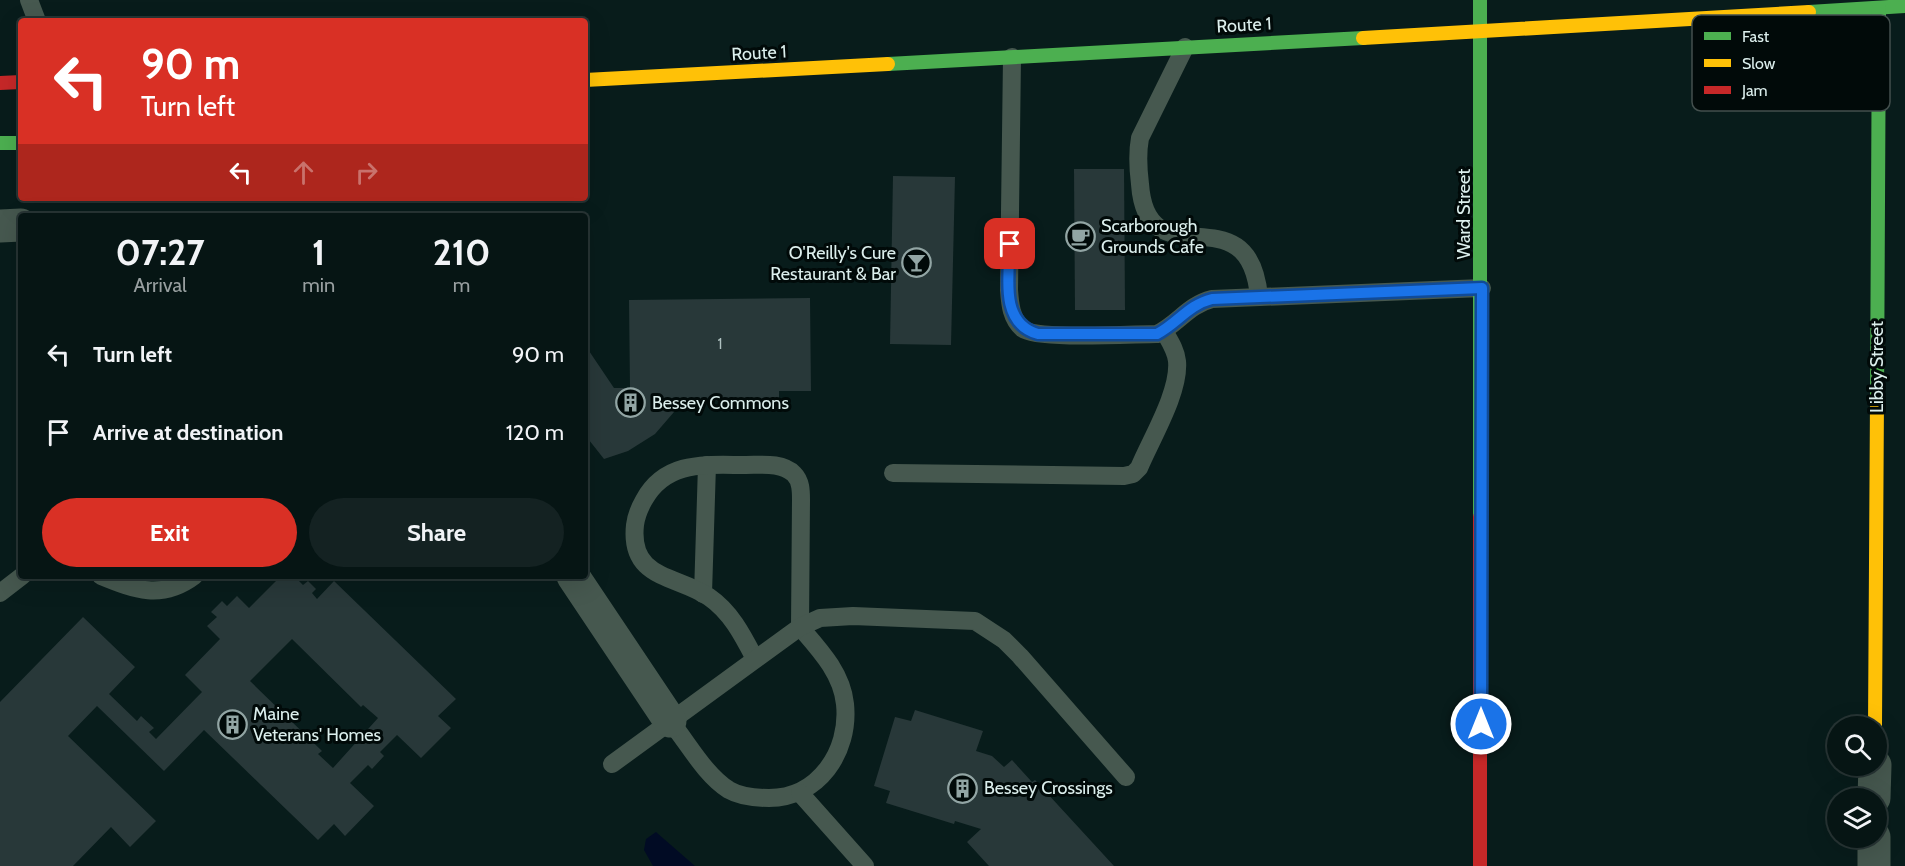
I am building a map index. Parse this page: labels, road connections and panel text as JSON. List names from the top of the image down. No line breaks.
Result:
{"streets":{"street":["Route 1","Ward Street","Libby Street"]},"crossings":[["Route 1","Ward Street"],["Route 1","Libby Street"]],"places":{"cafe":["Scarborough Grounds Cafe"],"bar":["O'Reilly's Cure Restaurant & Bar"],"building":["Bessey Commons","Maine Veterans' Homes","Bessey Crossings"]},"house_numbers":["1"],"legend":["Fast","Slow","Jam"],"page":{"turn":["90 m","Turn left"],"eta":["07:27","Arrival","1","min","210","m"],"list":[{"name":"Turn left","value":"90 m"},{"name":"Arrive at destination","value":"120 m"}],"buttons":["Exit","Share"]}}
